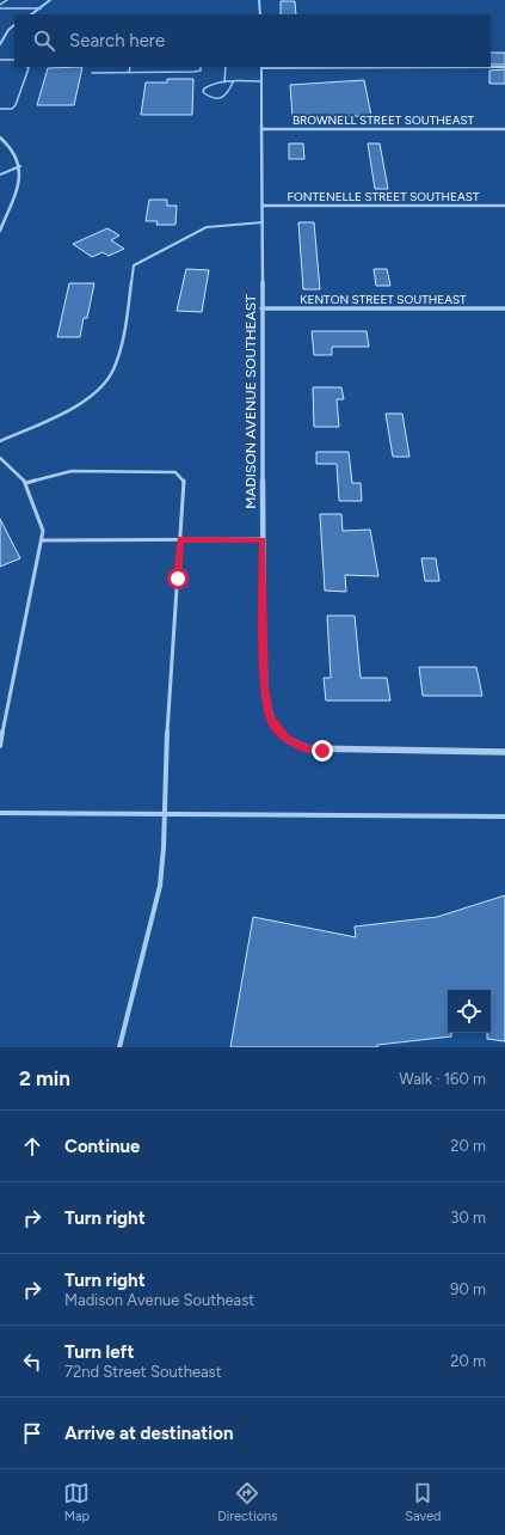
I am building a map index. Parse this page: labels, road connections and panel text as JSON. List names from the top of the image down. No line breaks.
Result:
{"streets":{"street":["BROWNELL STREET SOUTHEAST","FONTENELLE STREET SOUTHEAST","KENTON STREET SOUTHEAST","MADISON AVENUE SOUTHEAST"]},"crossings":[["BROWNELL STREET SOUTHEAST","MADISON AVENUE SOUTHEAST"],["FONTENELLE STREET SOUTHEAST","MADISON AVENUE SOUTHEAST"],["KENTON STREET SOUTHEAST","MADISON AVENUE SOUTHEAST"]],"page":{"search":"Search here","heading":["2 min","Walk · 160 m"],"list":[["Continue","20 m"],["Turn right","30 m"],["Turn right","Madison Avenue Southeast","90 m"],["Turn left","72nd Street Southeast","20 m"],"Arrive at destination"],"nav":["Map","Directions","Saved"]}}
